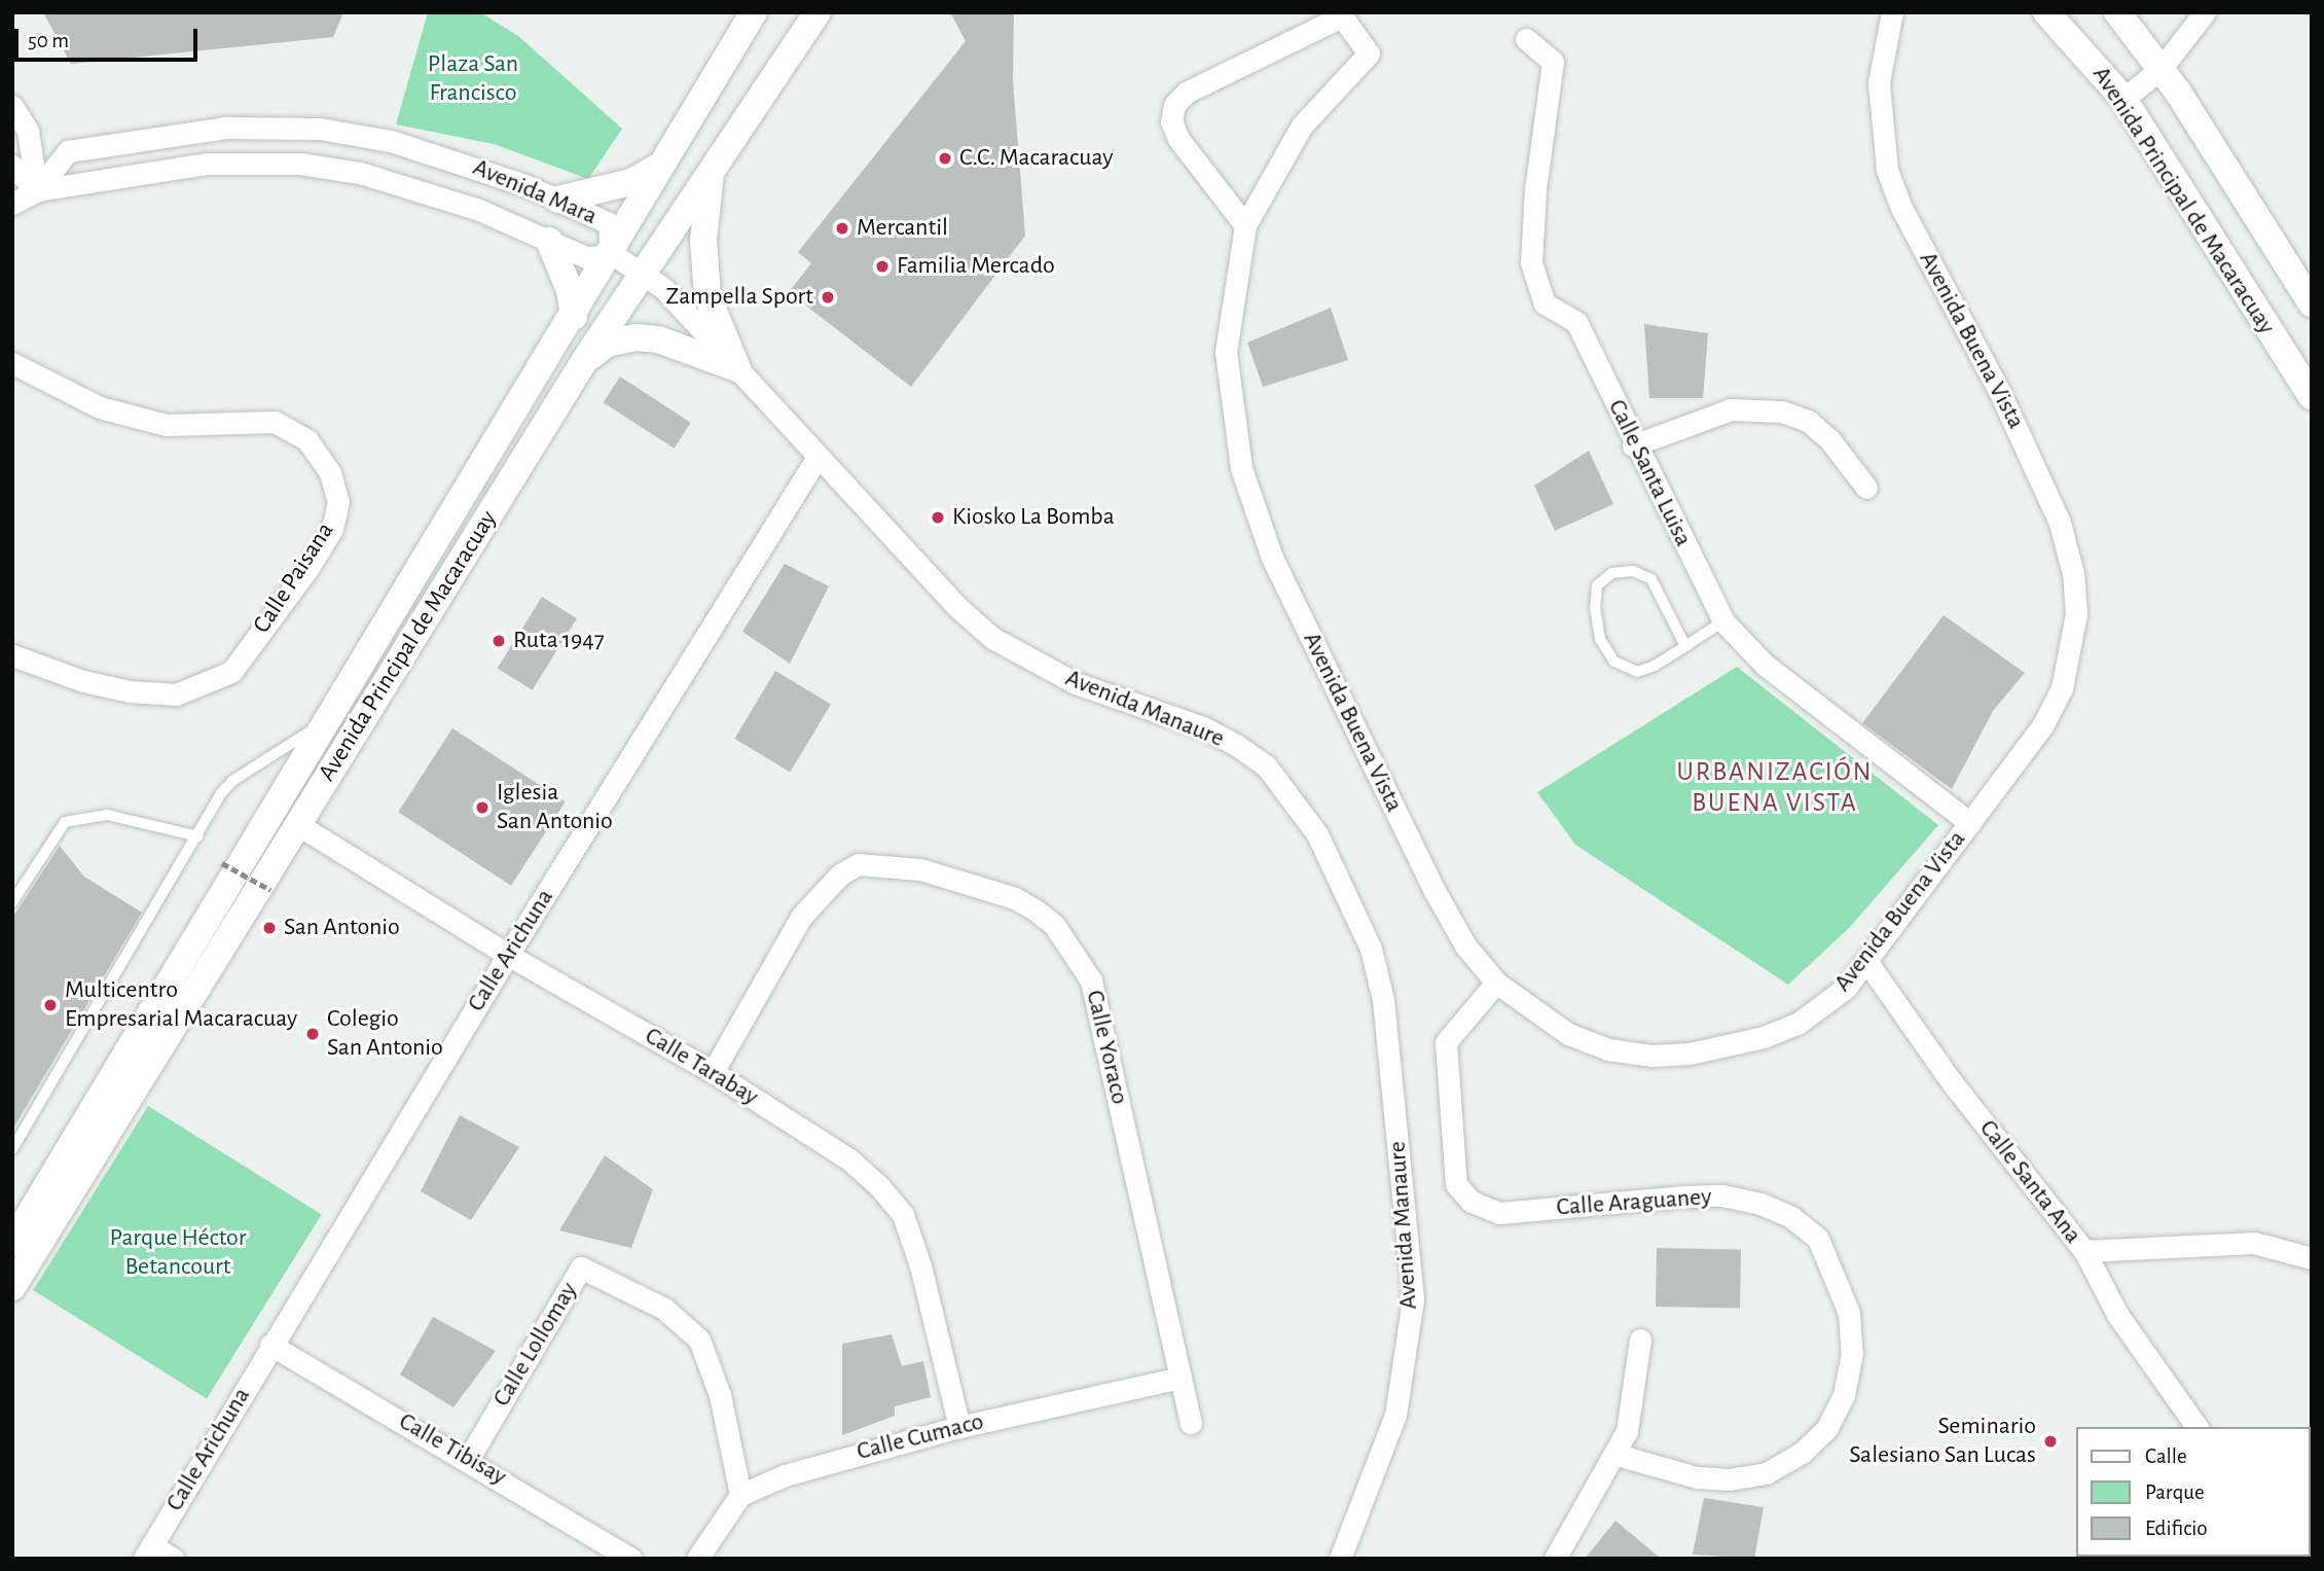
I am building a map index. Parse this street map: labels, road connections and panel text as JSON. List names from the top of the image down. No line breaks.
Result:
{"streets":{"street":["Avenida Mara","Avenida Principal de Macaracuay","Avenida Buena Vista","Calle Santa Luisa","Calle Paisana","Avenida Manaure","Calle Arichuna","Calle Yoraco","Calle Tarabay","Calle Santa Ana","Calle Araguaney","Calle Lollomay","Calle Cumaco","Calle Tibisay"]},"crossings":[["Avenida Mara","Avenida Principal de Macaracuay"],["Avenida Mara","Avenida Manaure"],["Avenida Principal de Macaracuay","Avenida Manaure"],["Avenida Principal de Macaracuay","Calle Tarabay"],["Avenida Buena Vista","Calle Santa Luisa"],["Avenida Buena Vista","Calle Santa Ana"],["Avenida Buena Vista","Calle Araguaney"],["Avenida Manaure","Calle Arichuna"],["Calle Arichuna","Calle Tarabay"],["Calle Arichuna","Calle Tibisay"],["Calle Yoraco","Calle Tarabay"],["Calle Yoraco","Calle Cumaco"],["Calle Tarabay","Calle Cumaco"],["Calle Lollomay","Calle Cumaco"],["Calle Lollomay","Calle Tibisay"]],"districts":["URBANIZACIÓN BUENA VISTA"],"parks":["Plaza San Francisco","Parque Héctor Betancourt"],"places":["C.C. Macaracuay","Mercantil","Familia Mercado","Zampella Sport","Kiosko La Bomba","Ruta 1947","Iglesia San Antonio","San Antonio","Multicentro Empresarial Macaracuay","Colegio San Antonio","Seminario Salesiano San Lucas"],"legend":["Calle","Parque","Edificio"],"scale_bar":"50 m"}
